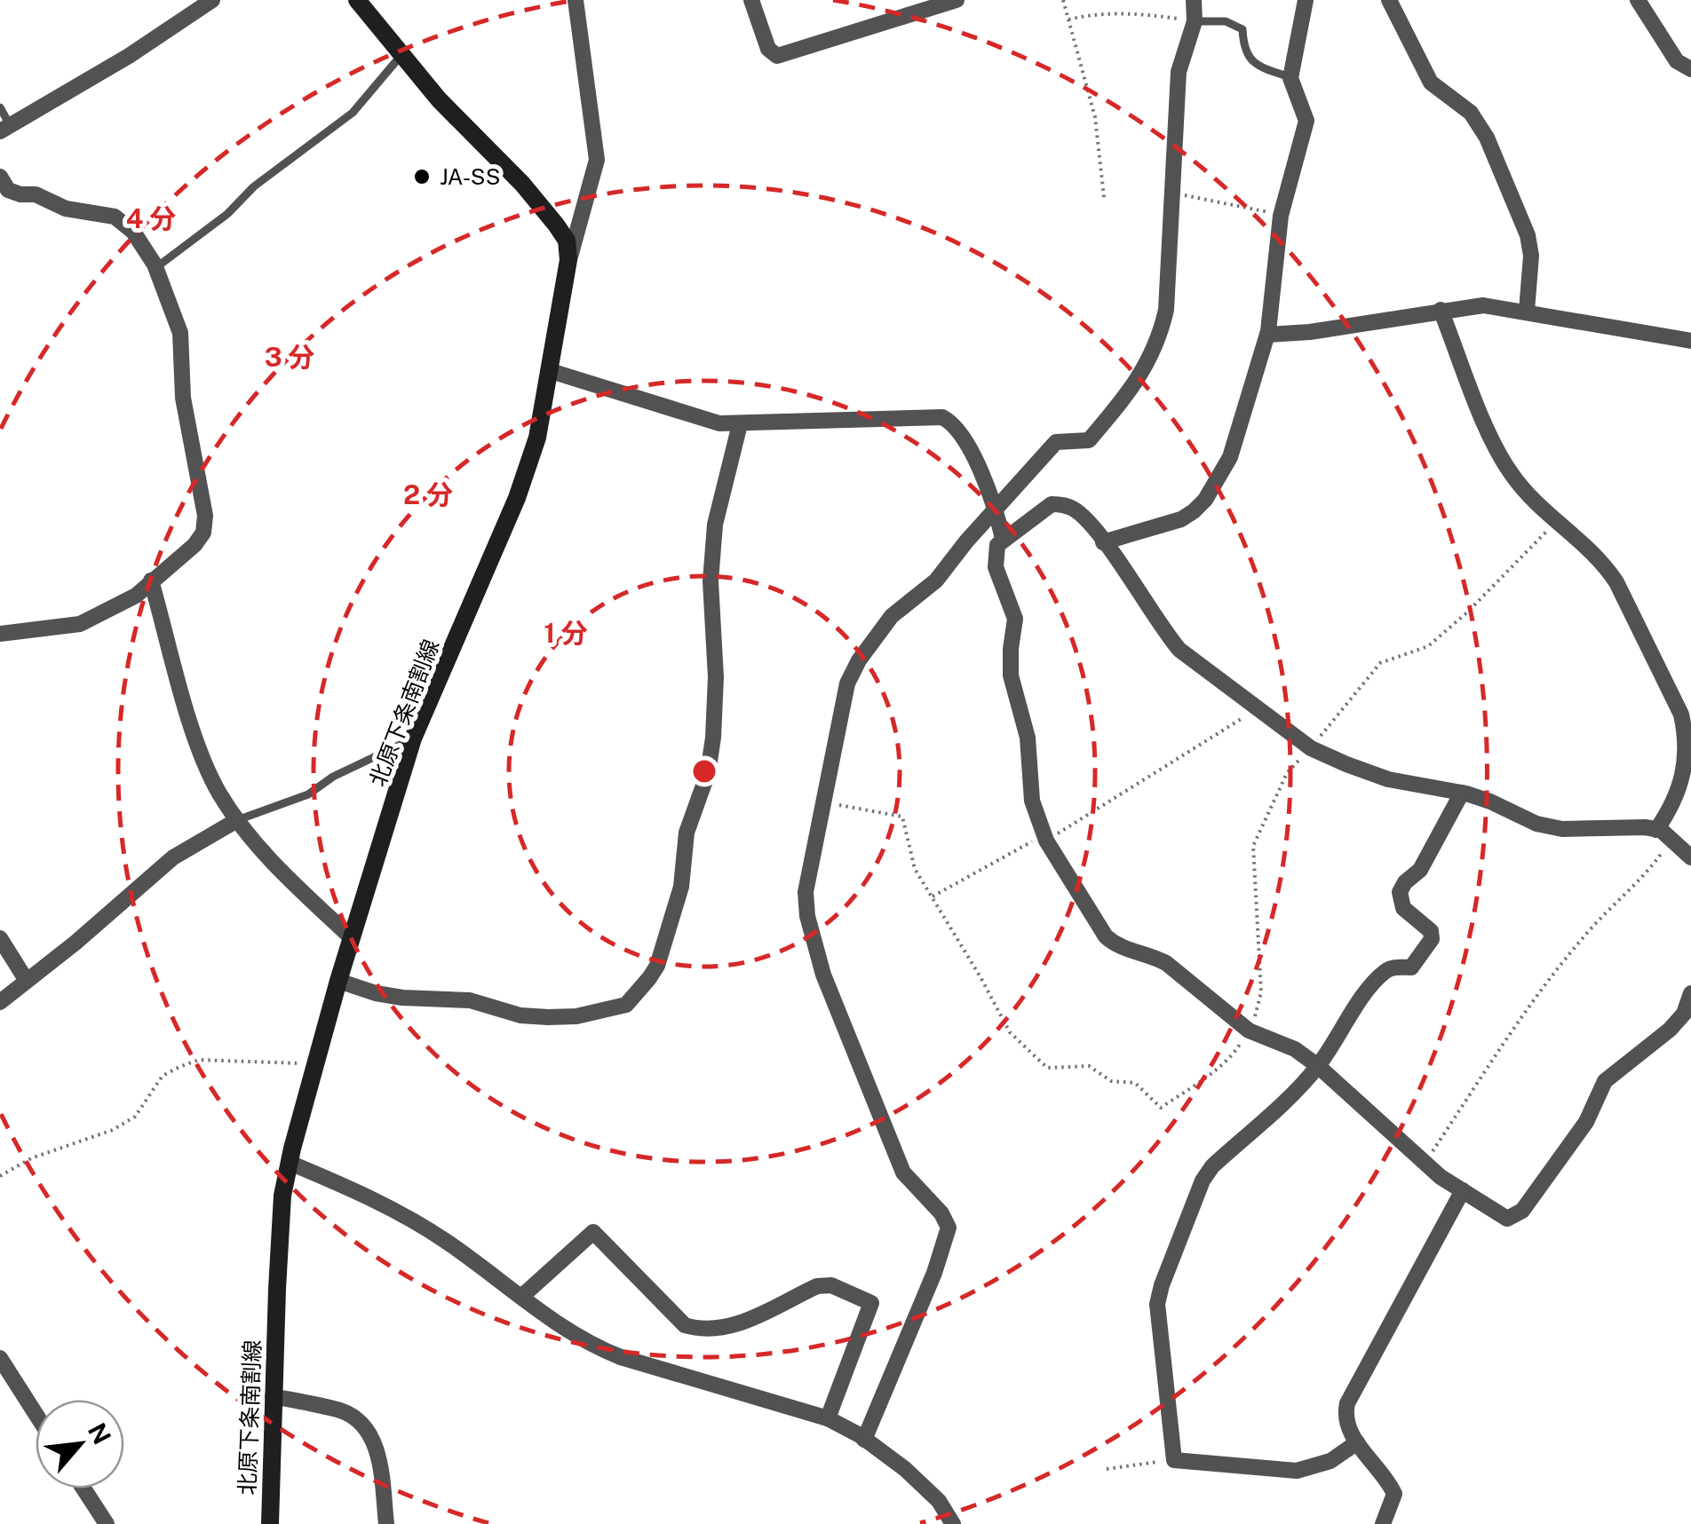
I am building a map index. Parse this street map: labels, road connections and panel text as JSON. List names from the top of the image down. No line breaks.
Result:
{"streets":{"main road":["北原下条南割線"]},"places":["JA-SS"],"north":"top right","rings":["4 分","3 分","2 分","1 分"]}
